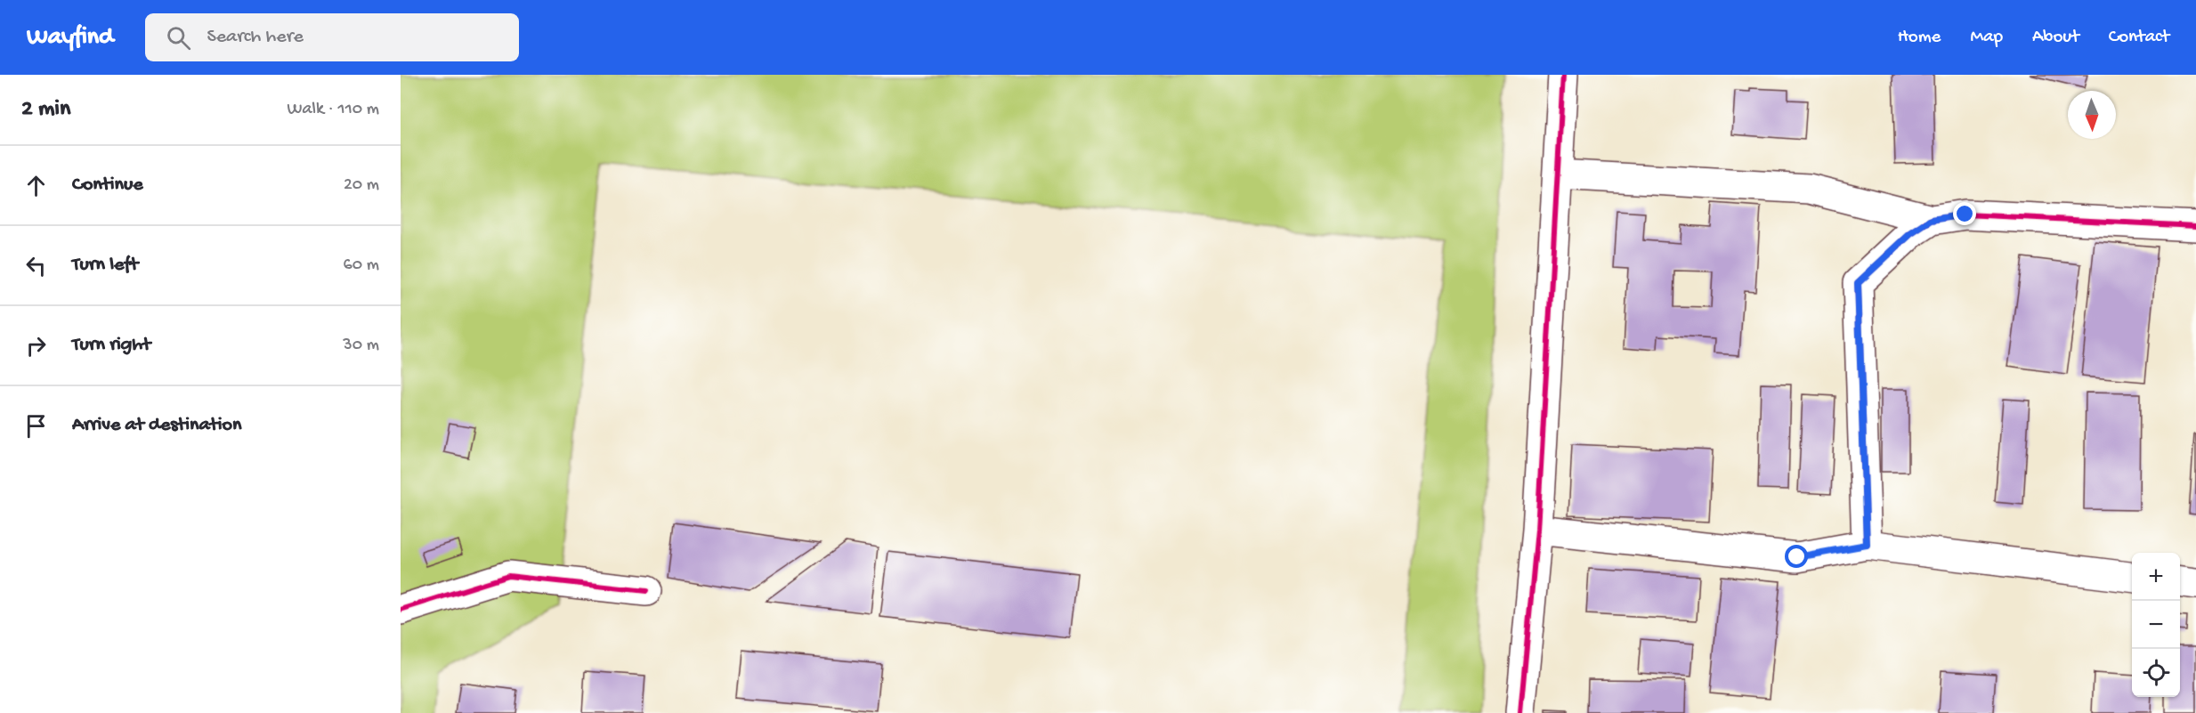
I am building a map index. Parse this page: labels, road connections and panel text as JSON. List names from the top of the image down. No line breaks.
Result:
{"north":"bottom","page":{"header":"Wayfind","search":"Search here","nav":["Home","Map","About","Contact"],"heading":["2 min","Walk · 110 m"],"list":[["Continue","20 m"],["Turn left","60 m"],["Turn right","30 m"],"Arrive at destination"],"map_buttons":["+","−"]}}
